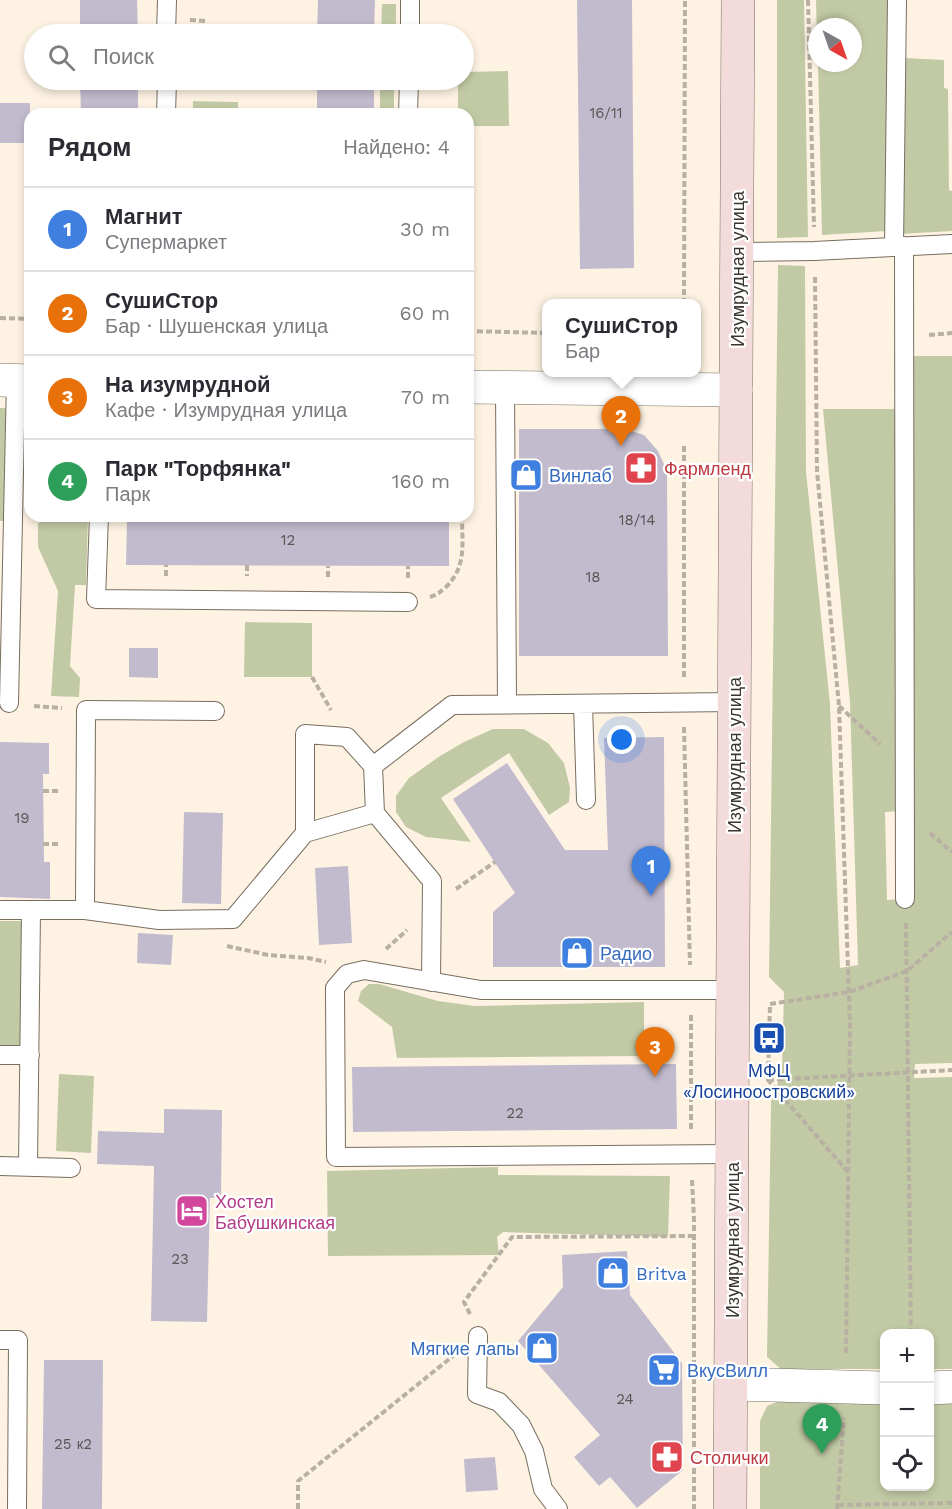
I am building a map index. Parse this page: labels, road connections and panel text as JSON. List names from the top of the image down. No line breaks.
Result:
{"streets":{"street":["Изумрудная улица"]},"places":{"pharmacy":["Фармленд","Столички"],"shop":["Винлаб","Радио","Britva","Мягкие лапы"],"bus stop":["МФЦ «Лосиноостровский»"],"hotel":["Хостел Бабушкинская"],"supermarket":["ВкусВилл"]},"house_numbers":["16/11","18/14","12","18","19","22","23","24","25 к2"],"north":"bottom right","page":{"search":"Поиск","heading":["Рядом","Найдено: 4"],"list":[{"mark":"1","name":"Магнит","note":"Супермаркет","value":"30 m"},{"mark":"2","name":"СушиСтор","note":"Бар · Шушенская улица","value":"60 m"},{"mark":"3","name":"На изумрудной","note":"Кафе · Изумрудная улица","value":"70 m"},{"mark":"4","name":"Парк \"Торфянка\"","note":"Парк","value":"160 m"}],"popup":["СушиСтор","Бар"],"pins":["2","1","3","4"],"map_buttons":["+","−"]}}
